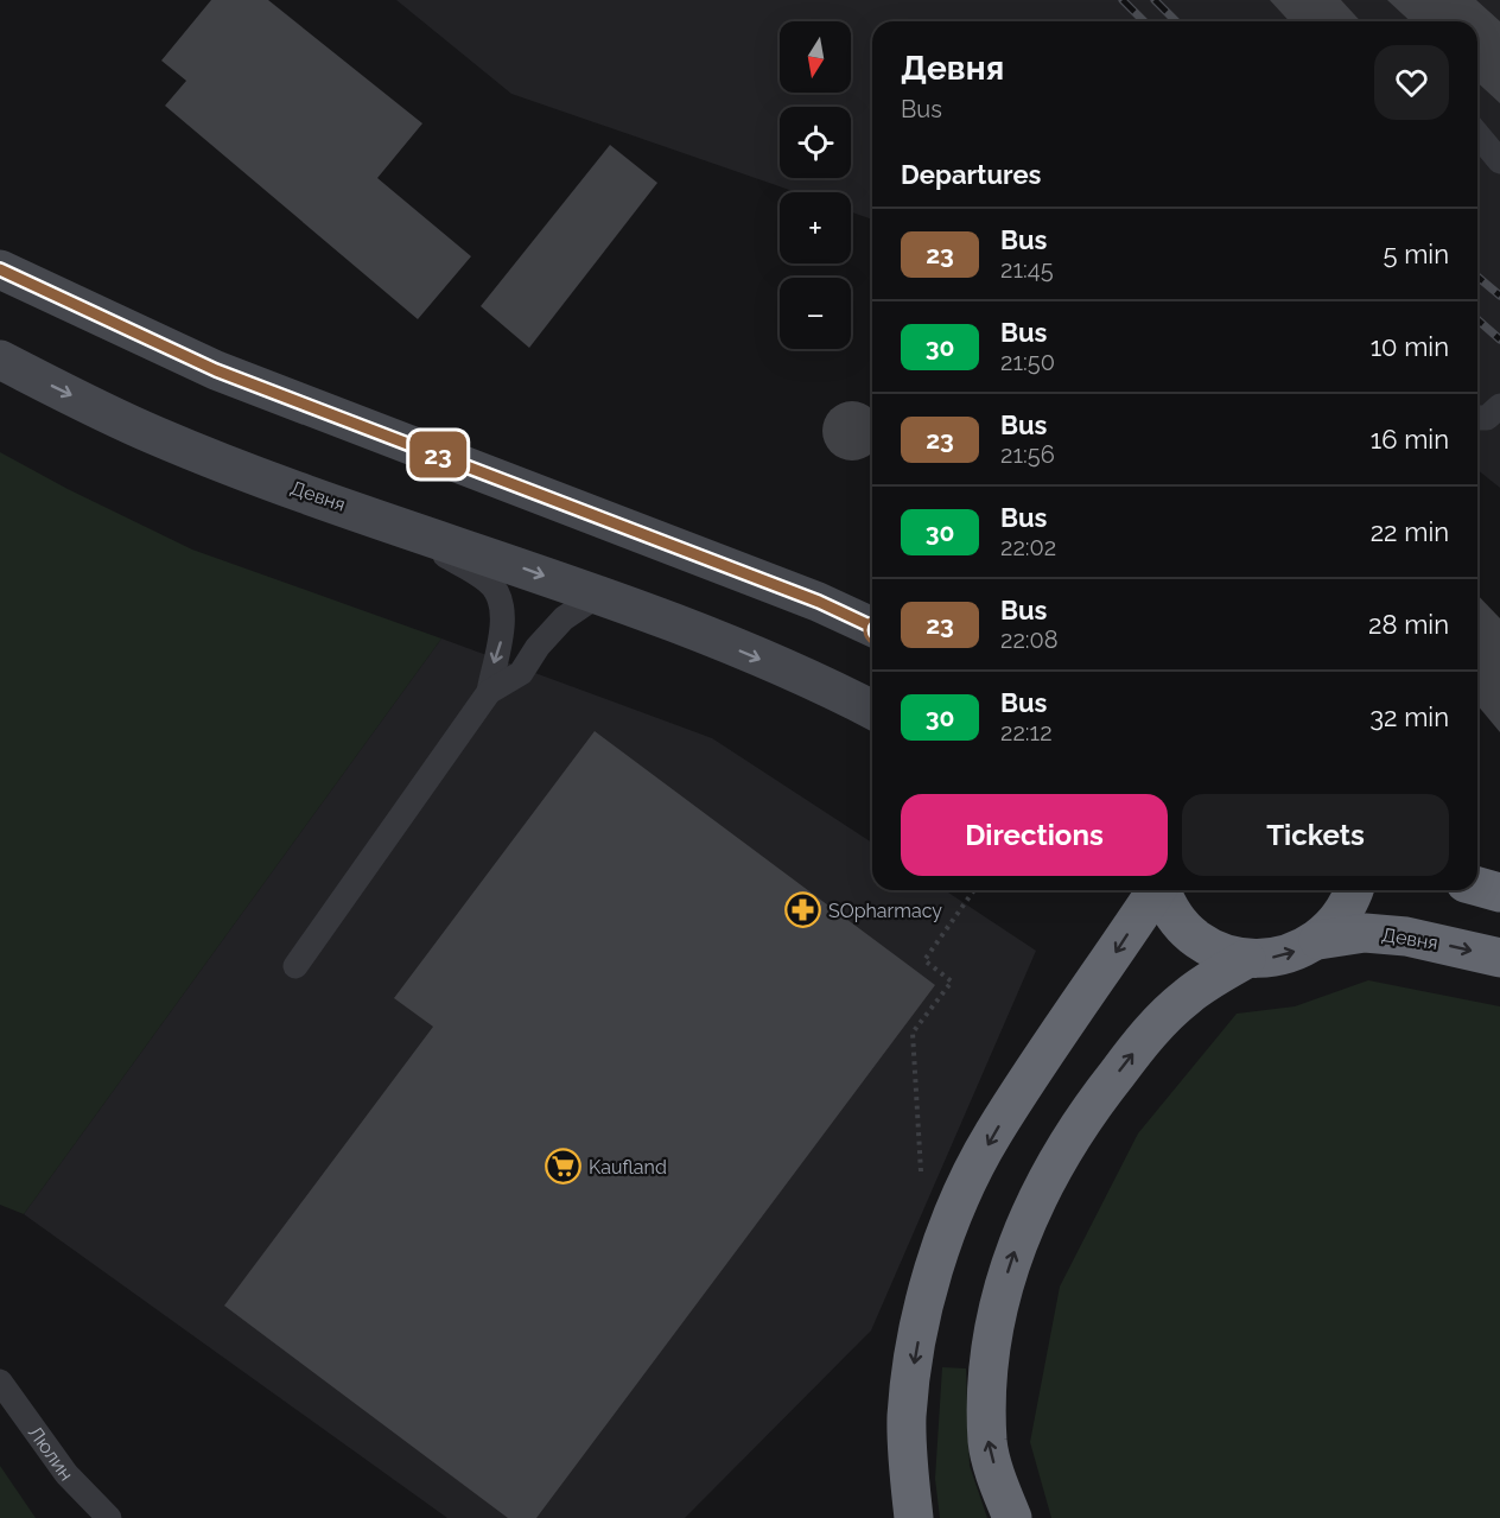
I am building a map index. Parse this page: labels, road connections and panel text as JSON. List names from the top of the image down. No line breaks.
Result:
{"streets":{"highway":["Девня"],"lane":["Люлин"]},"places":{"pharmacy":["SOpharmacy"],"supermarket":["Kaufland"]},"lines":["bus line 23"],"north":"bottom","page":{"on_map":"23","map_buttons":["+","−"],"heading":[["Девня","Bus"],"Departures"],"list":[{"mark":"23","name":"Bus","note":"21:45","value":"5 min"},{"mark":"30","name":"Bus","note":"21:50","value":"10 min"},{"mark":"23","name":"Bus","note":"21:56","value":"16 min"},{"mark":"30","name":"Bus","note":"22:02","value":"22 min"},{"mark":"23","name":"Bus","note":"22:08","value":"28 min"},{"mark":"30","name":"Bus","note":"22:12","value":"32 min"}],"buttons":["Directions","Tickets"]}}
